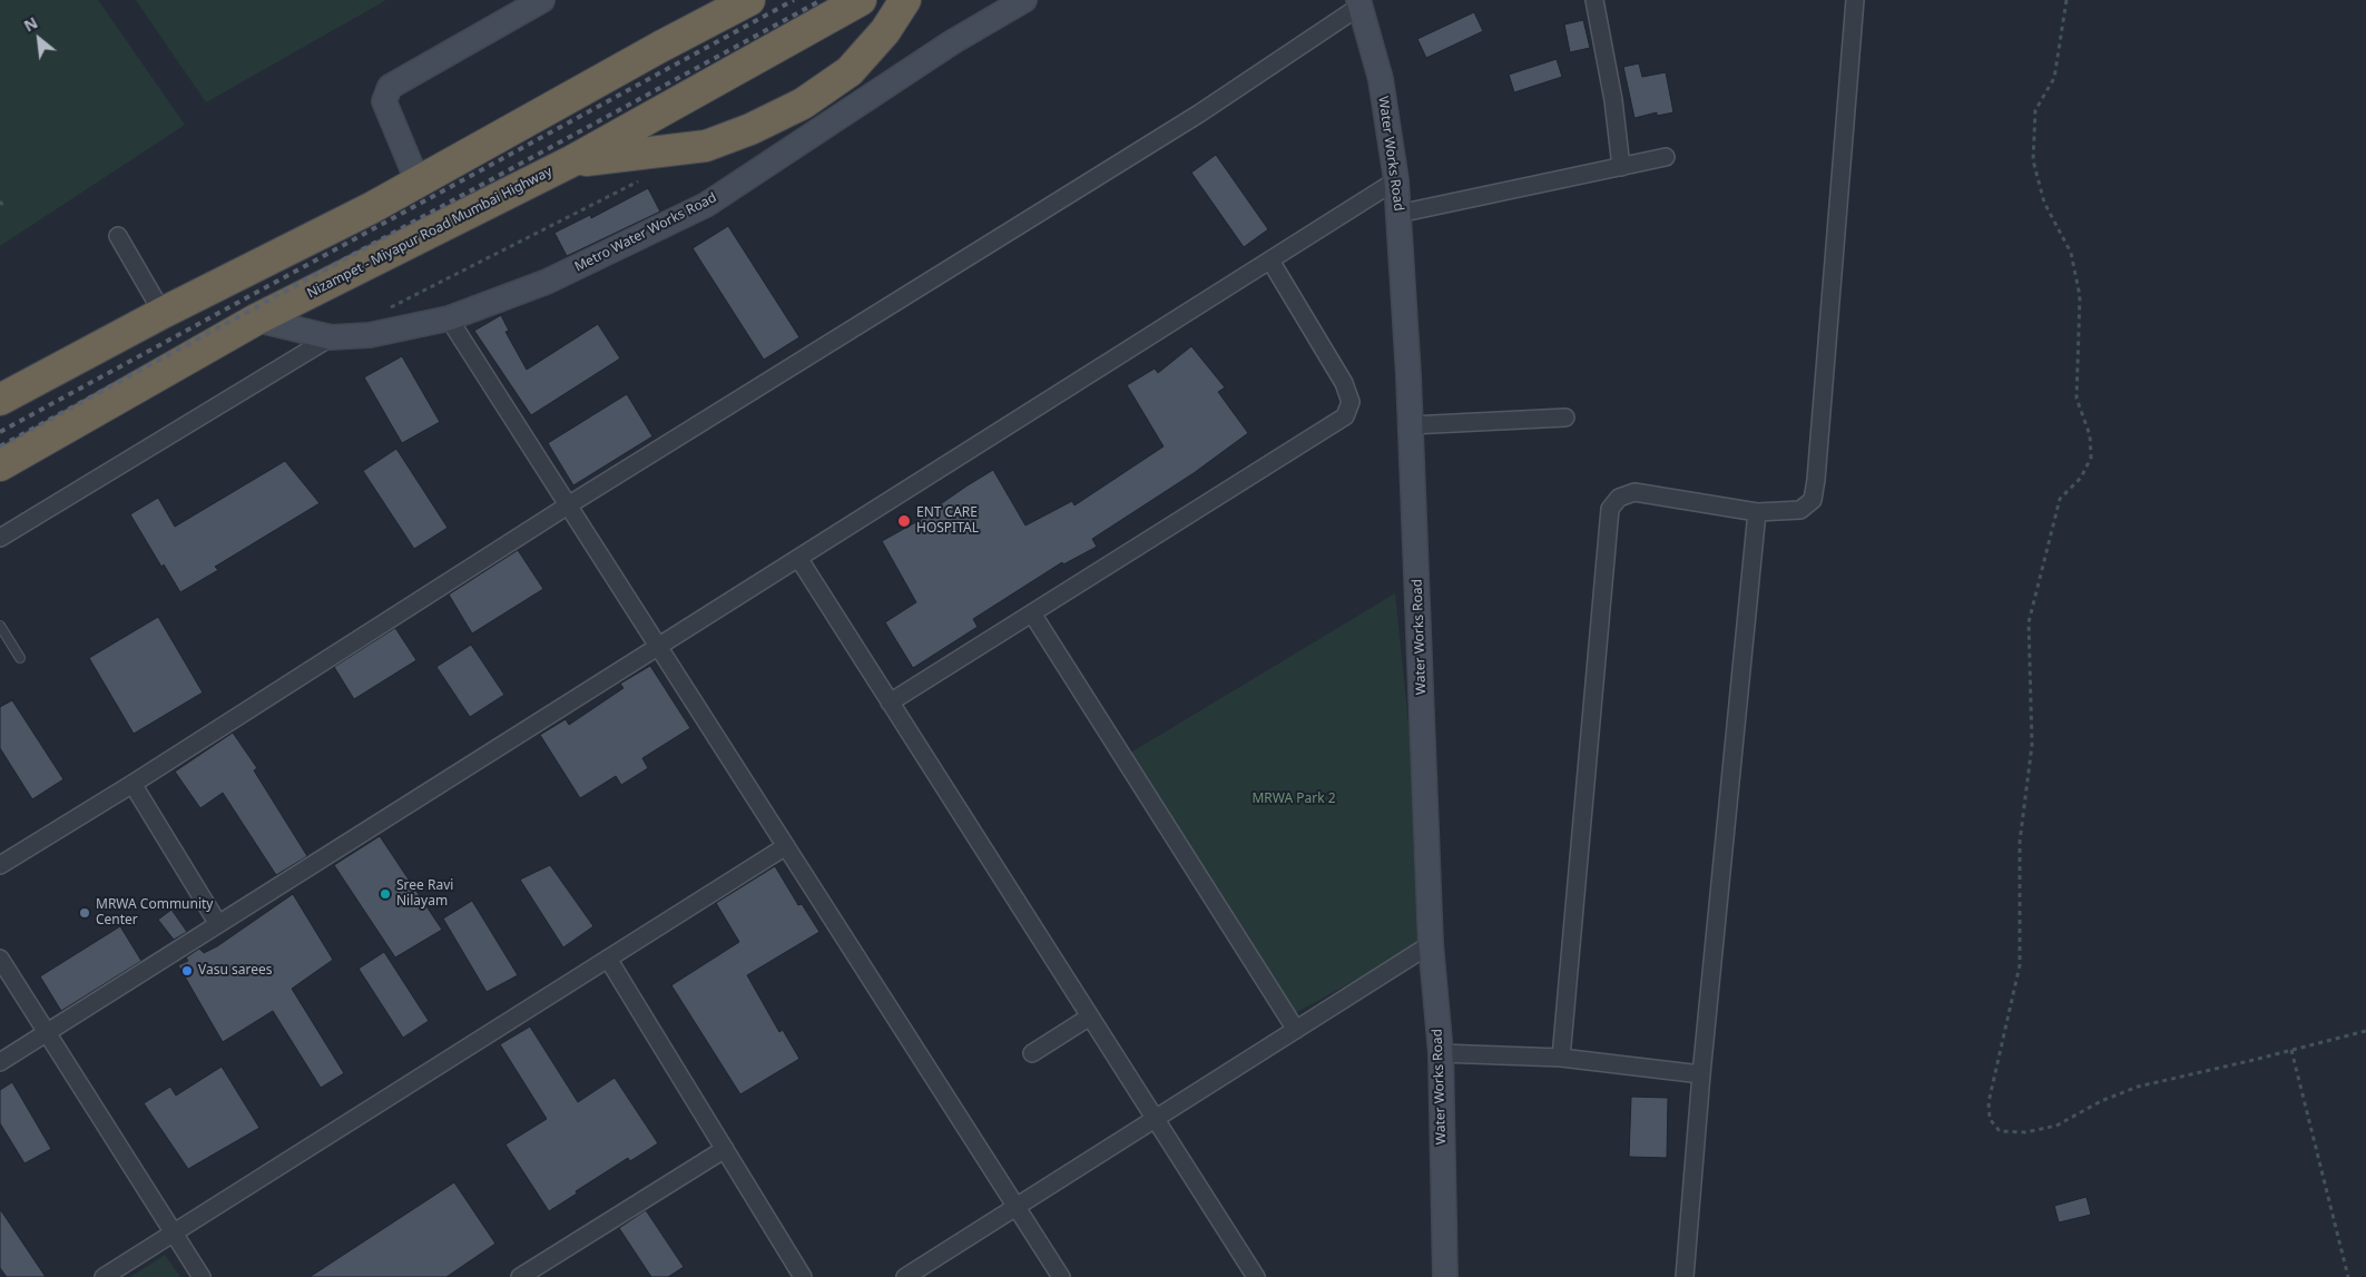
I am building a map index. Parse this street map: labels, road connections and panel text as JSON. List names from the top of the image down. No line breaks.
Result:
{"streets":{"highway":["Nizampet - Miyapur Road Mumbai Highway"],"street":["Water Works Road","Metro Water Works Road"]},"crossings":[["Nizampet - Miyapur Road Mumbai Highway","Metro Water Works Road"]],"parks":["MRWA Park 2"],"places":["ENT CARE HOSPITAL","Sree Ravi Nilayam","MRWA Community Center","Vasu sarees"],"north":"top left"}
